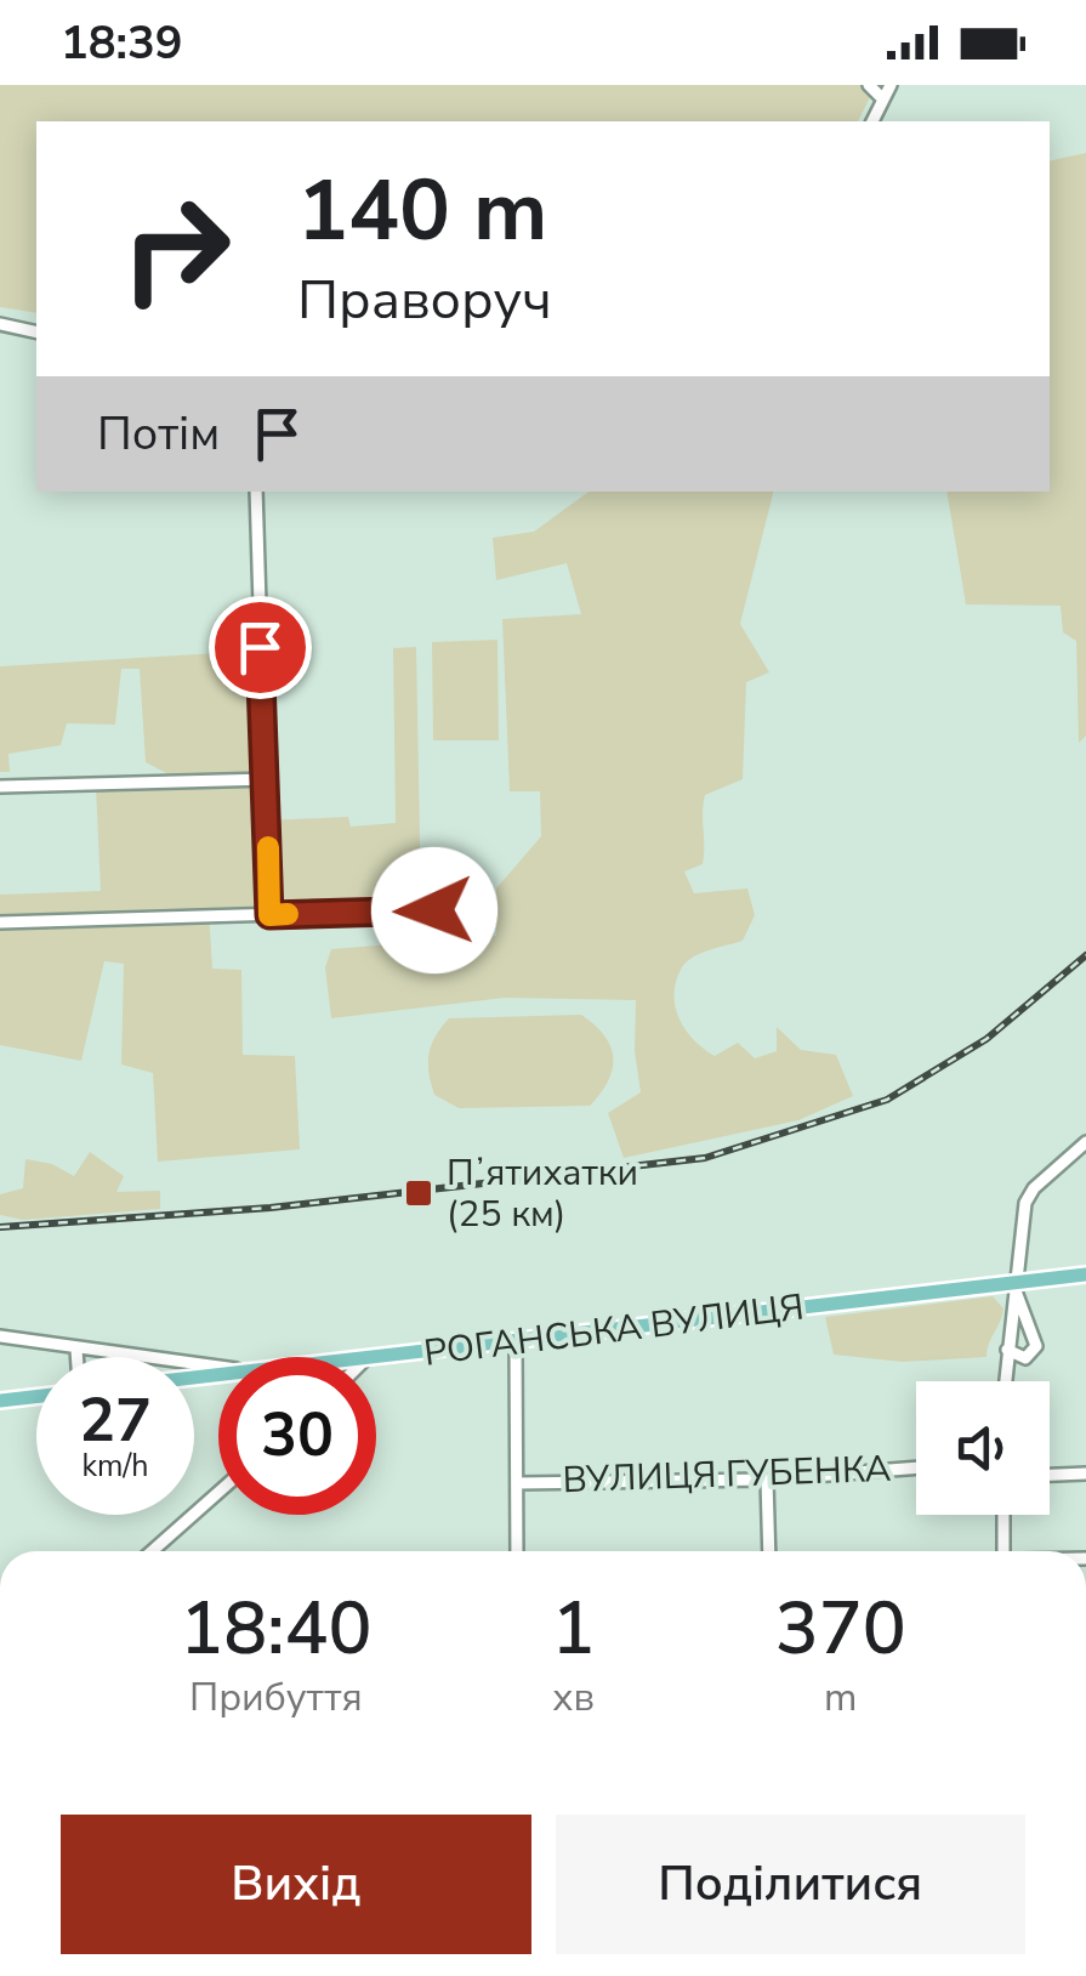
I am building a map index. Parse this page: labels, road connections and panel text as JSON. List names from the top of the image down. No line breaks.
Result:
{"streets":{"main road":["РОГАНСЬКА ВУЛИЦЯ"],"street":["ВУЛИЦЯ ГУБЕНКА"]},"places":{"transit":["Пʼятихатки (25 км)"]},"page":{"status":"18:39","turn":["140 m","Праворуч"],"then":"Потім","speed":"27 km/h","limit":"30","eta":["18:40","Прибуття","1","хв","370","m"],"buttons":["Вихід","Поділитися"]}}
